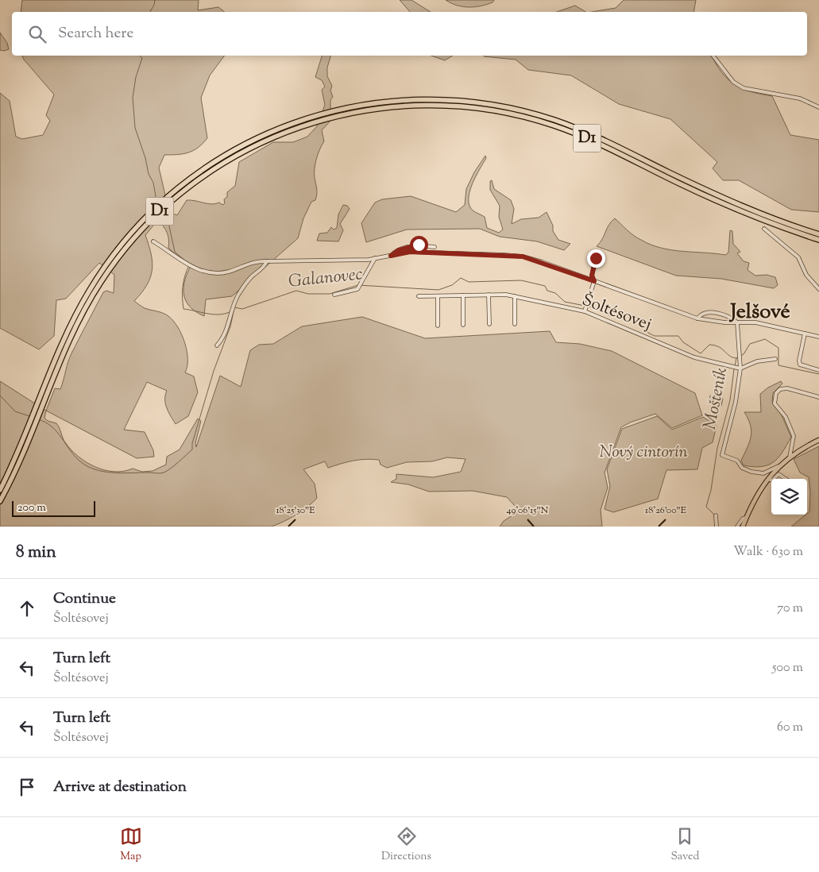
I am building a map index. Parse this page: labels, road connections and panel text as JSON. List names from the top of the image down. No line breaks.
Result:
{"streets":{"highway":["D1"],"street":["Šoltésovej"]},"districts":["Jelšové"],"water":["Galanovec","Mošteník"],"parks":["Nový cintorín"],"scale_bar":"200 m","page":{"search":"Search here","scale":"200 m","heading":["8 min","Walk · 630 m"],"list":[["Continue","Šoltésovej","70 m"],["Turn left","Šoltésovej","500 m"],["Turn left","Šoltésovej","60 m"],"Arrive at destination"],"nav":["Map","Directions","Saved"]},"coordinates":["49°06'15\"N","18°25'30\"E","18°26'00\"E"]}
